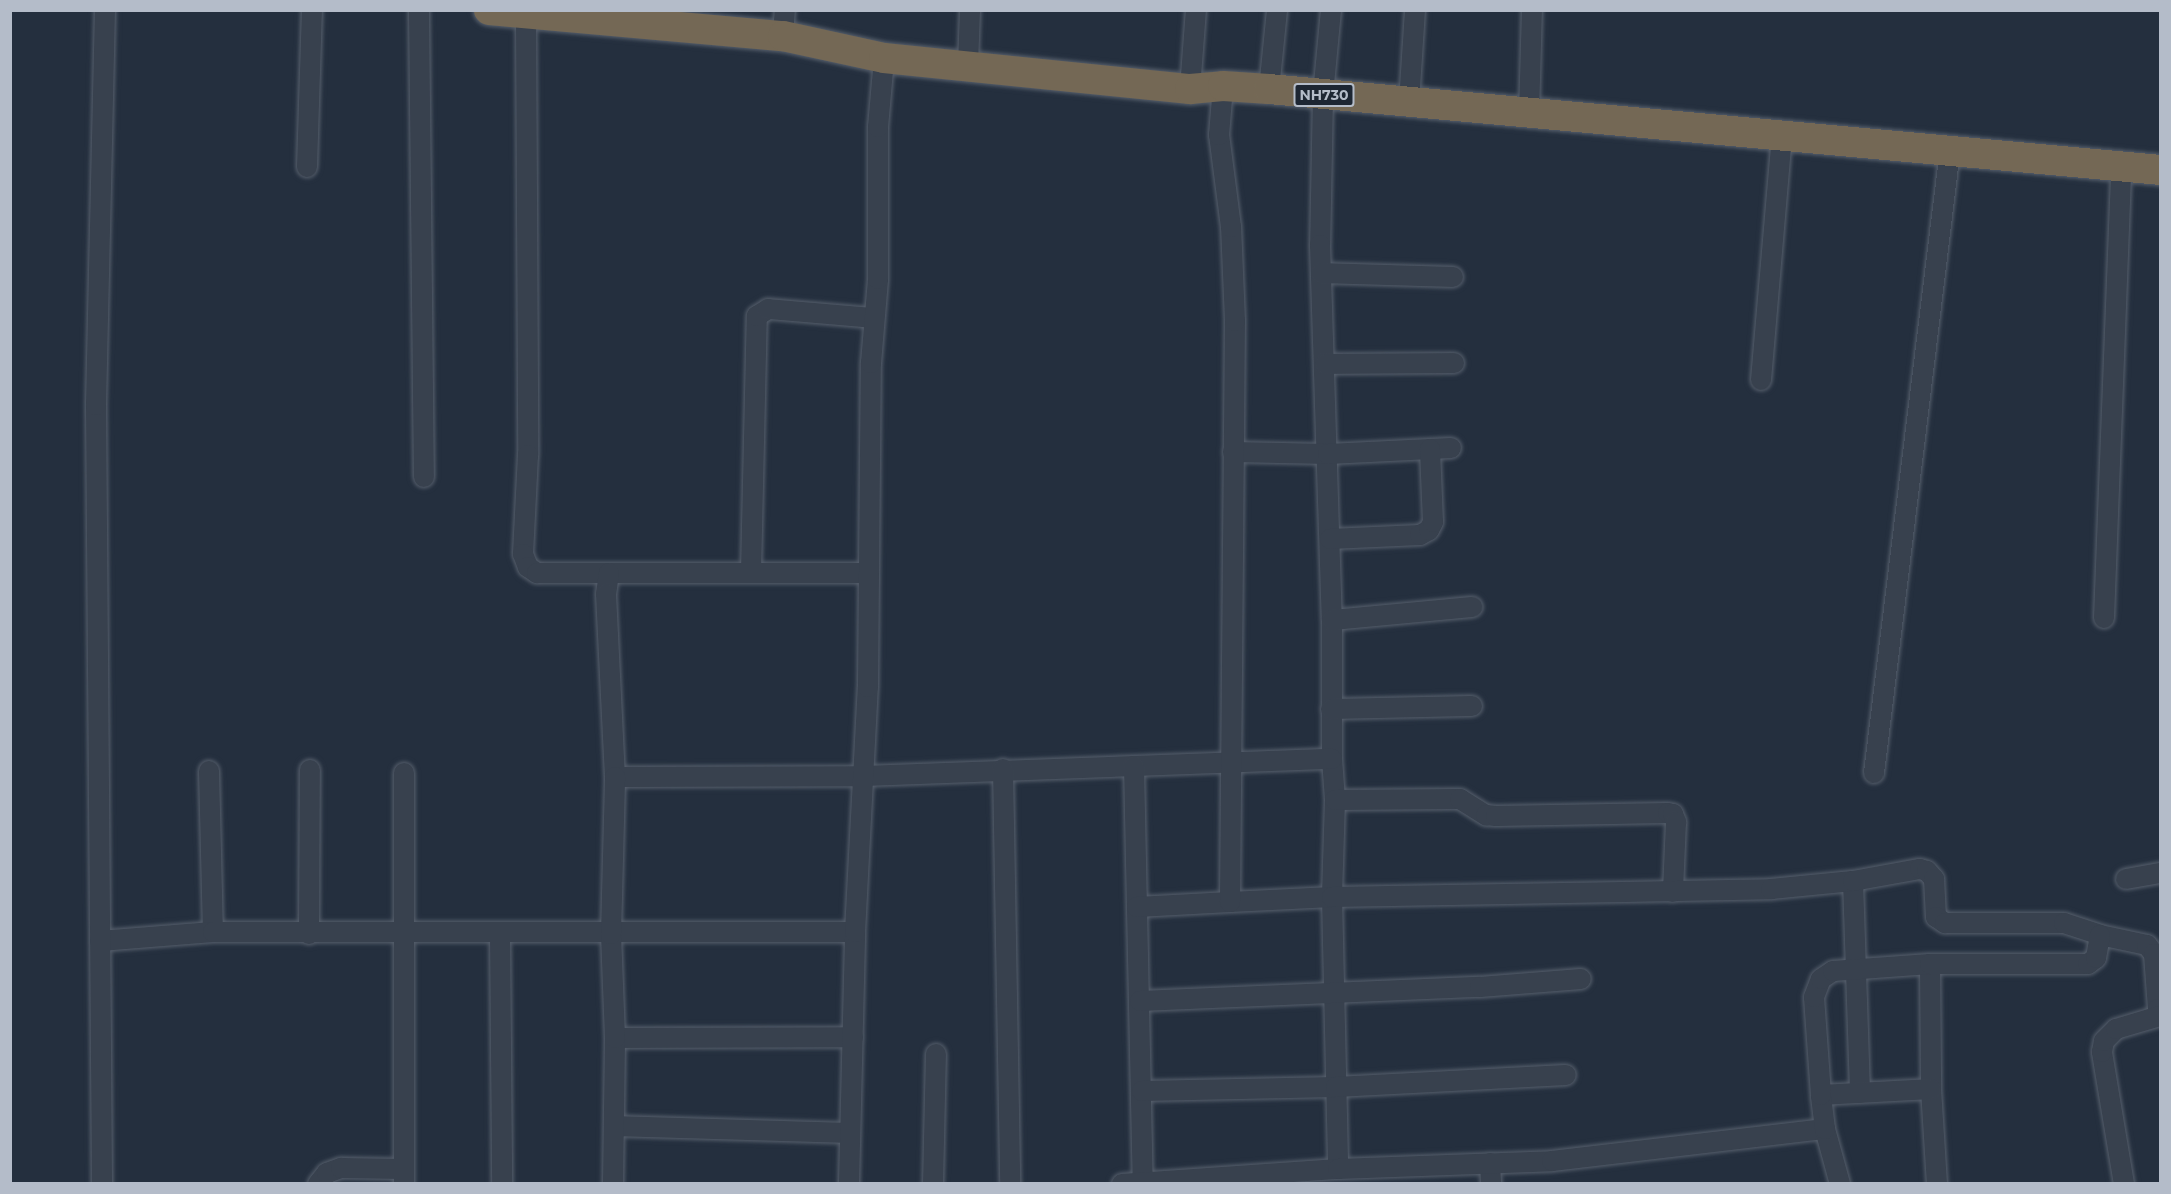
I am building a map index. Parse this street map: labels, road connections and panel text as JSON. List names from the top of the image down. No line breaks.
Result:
{"streets":{"highway":["NH730"]}}
